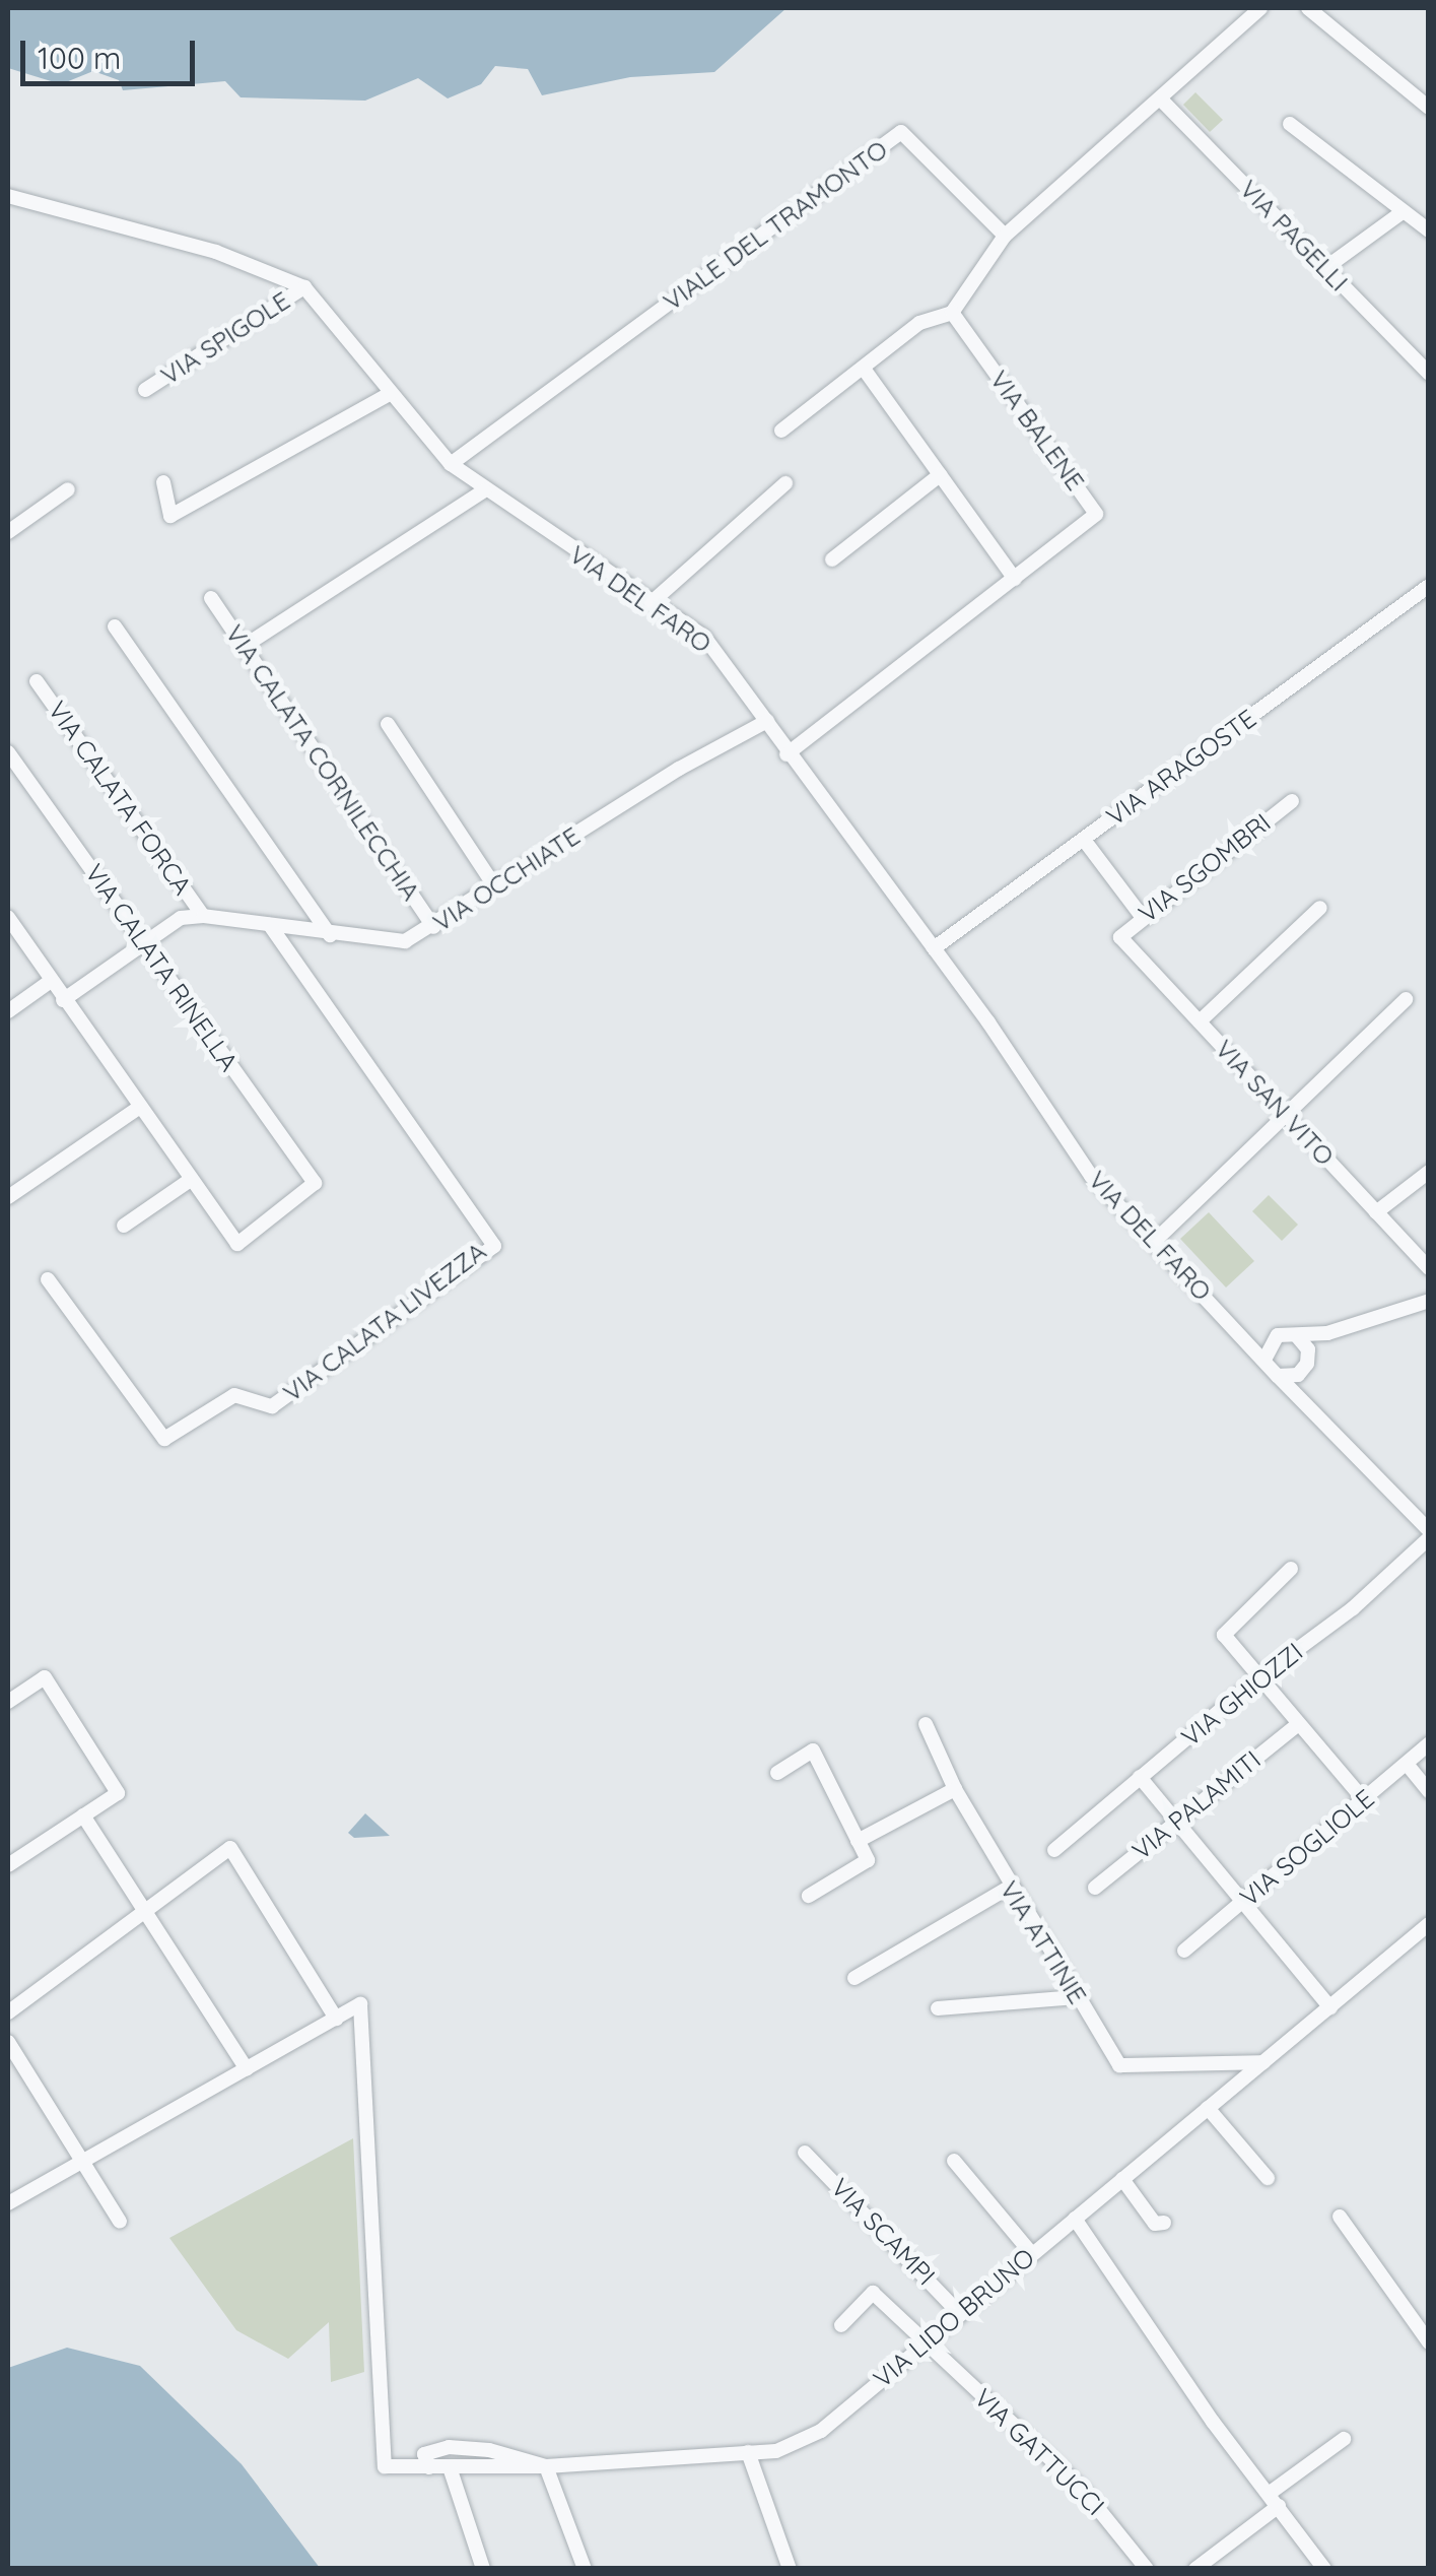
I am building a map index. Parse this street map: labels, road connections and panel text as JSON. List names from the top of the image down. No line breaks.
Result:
{"streets":{"street":["VIALE DEL TRAMONTO","VIA PAGELLI","VIA SPIGOLE","VIA BALENE","VIA DEL FARO","VIA CALATA CORNILECCHIA","VIA ARAGOSTE","VIA CALATA FORCA","VIA SGOMBRI","VIA OCCHIATE","VIA CALATA RINELLA","VIA SAN VITO","VIA CALATA LIVEZZA","VIA GHIOZZI","VIA PALAMITI","VIA SOGLIOLE","VIA ATTINIE","VIA SCAMPI","VIA LIDO BRUNO","VIA GATTUCCI"]},"crossings":[["VIALE DEL TRAMONTO","VIA DEL FARO"],["VIA SPIGOLE","VIA DEL FARO"],["VIA BALENE","VIA DEL FARO"],["VIA DEL FARO","VIA ARAGOSTE"],["VIA DEL FARO","VIA OCCHIATE"],["VIA CALATA CORNILECCHIA","VIA OCCHIATE"],["VIA CALATA FORCA","VIA OCCHIATE"],["VIA SGOMBRI","VIA SAN VITO"],["VIA OCCHIATE","VIA CALATA LIVEZZA"],["VIA ATTINIE","VIA LIDO BRUNO"],["VIA SCAMPI","VIA LIDO BRUNO"],["VIA LIDO BRUNO","VIA GATTUCCI"]],"scale_bar":"100 m"}
